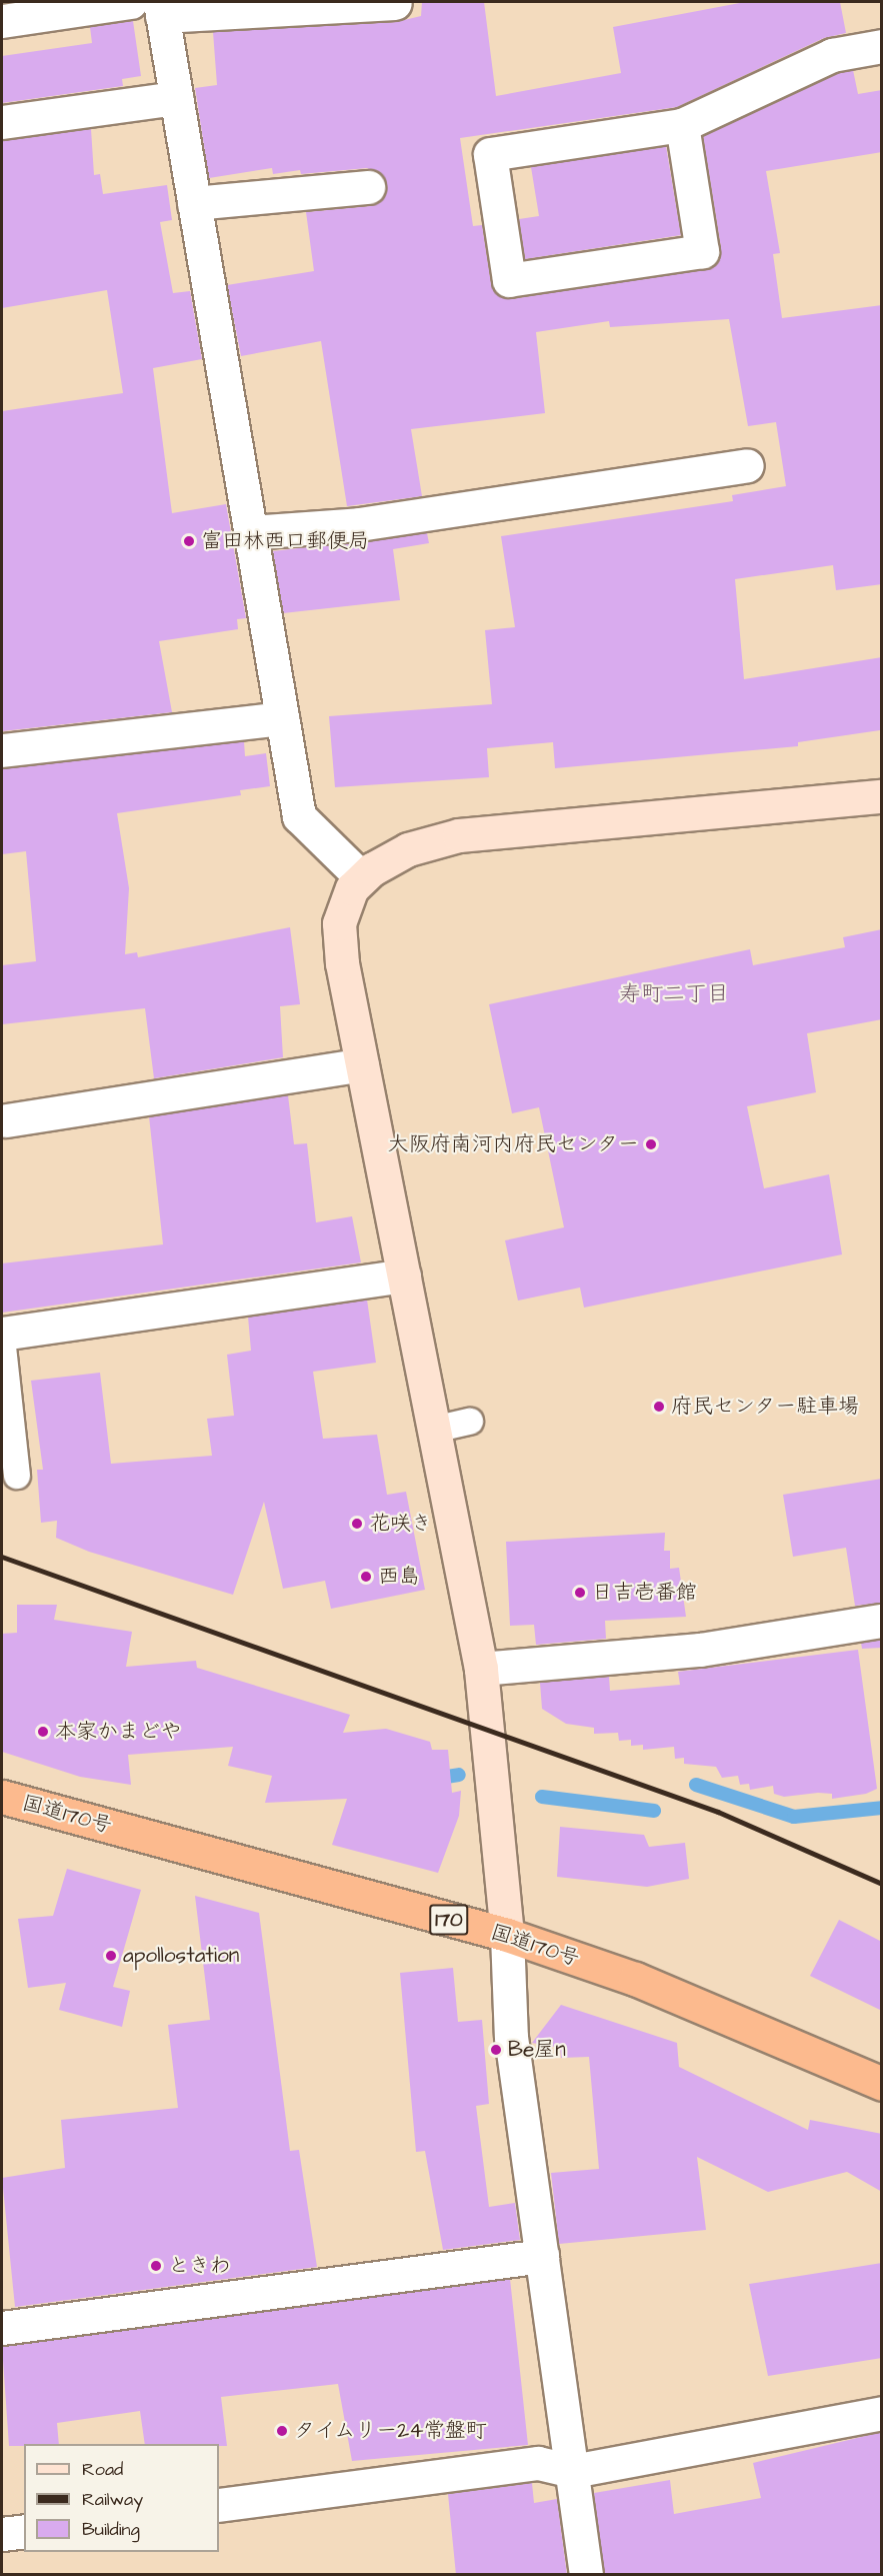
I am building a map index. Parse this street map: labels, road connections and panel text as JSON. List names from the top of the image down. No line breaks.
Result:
{"streets":{"highway":["国道170号","170"]},"districts":["寿町二丁目"],"places":["富田林西口郵便局","大阪府南河内府民センター","府民センター駐車場","花咲き","西島","日吉壱番館","本家かまどや","apollostation","Be屋n","ときわ","タイムリー24常盤町"],"legend":["Road","Railway","Building"]}
